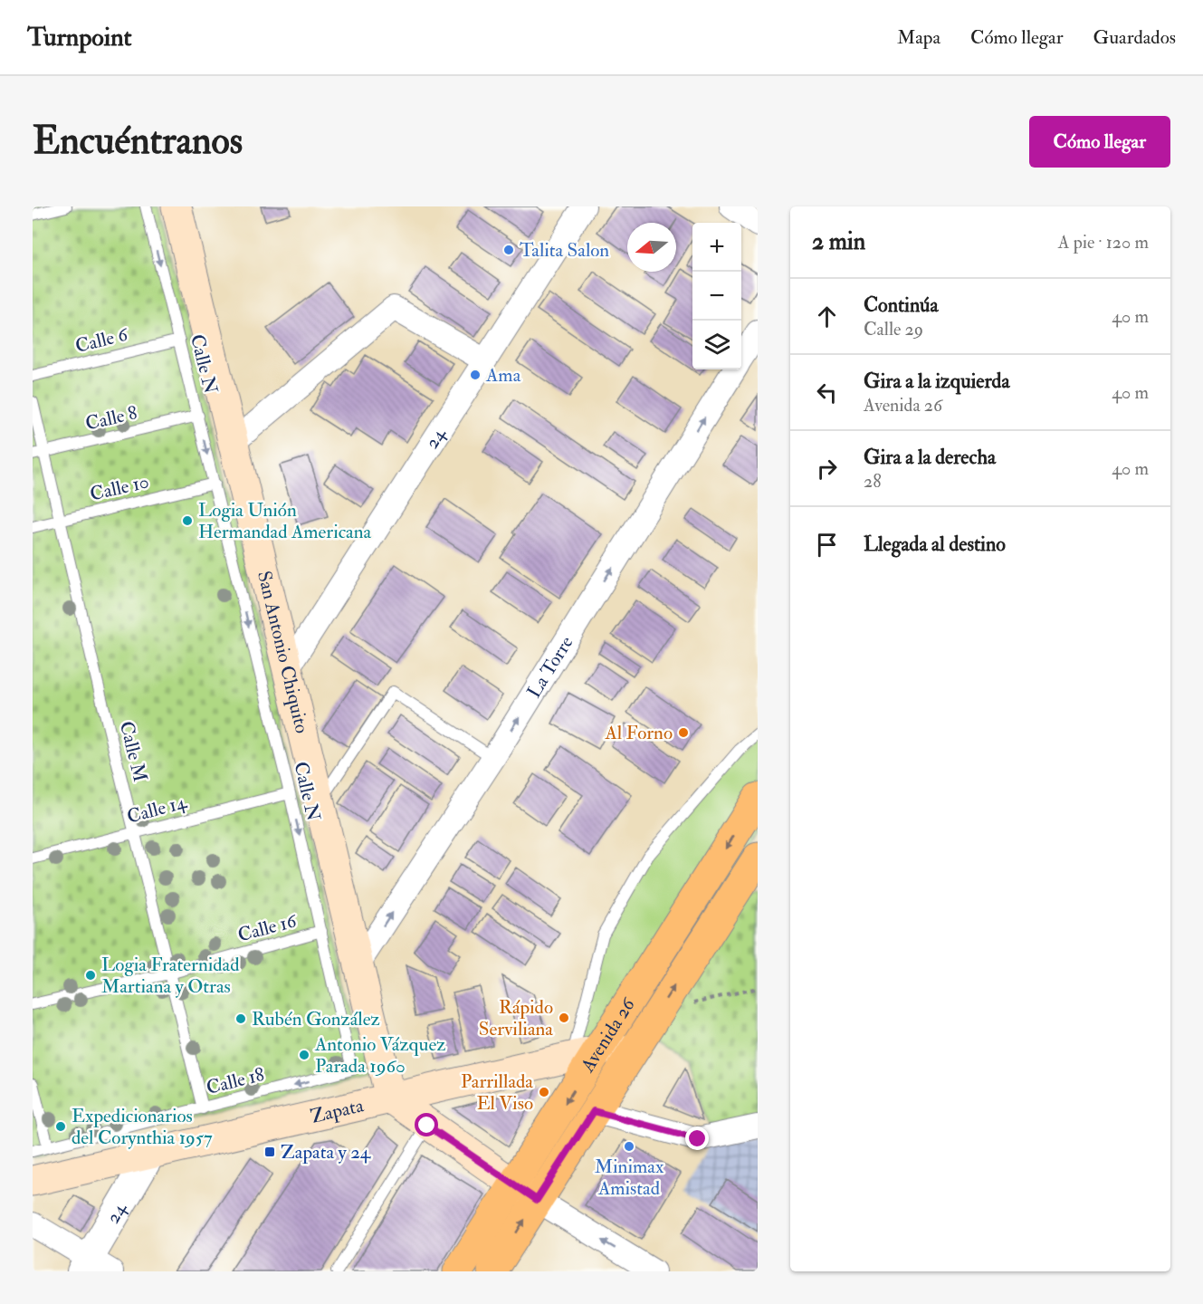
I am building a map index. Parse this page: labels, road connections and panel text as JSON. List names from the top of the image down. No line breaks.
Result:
{"streets":{"main road":["San Antonio Chiquito","Avenida 26","Zapata"],"street":["24","La Torre"],"lane":["Calle 6","Calle N","Calle 8","Calle 10","Calle M","Calle 14","Calle 16","Calle 18"]},"crossings":[["Calle 6","Calle N"],["Calle N","Calle 8"],["Calle N","Calle 10"],["Calle N","Calle 14"],["Calle N","Calle 16"],["Calle N","Calle 18"],["Calle 8","Calle M"],["24","San Antonio Chiquito"],["24","Zapata"],["Calle 10","Calle M"],["San Antonio Chiquito","La Torre"],["San Antonio Chiquito","Zapata"],["Calle M","Calle 14"],["Calle M","Calle 16"],["Calle M","Calle 18"],["Avenida 26","Zapata"]],"one_way":["Calle N","La Torre","Calle 18"],"places":{"other":["Talita Salon","Ama","Logia Unión Hermandad Americana","Al Forno","Logia Fraternidad Martiana y Otras","Rápido Serviliana","Rubén González","Antonio Vázquez Parada 1960","Parrillada El Viso","Expedicionarios del Corynthia 1957","Minimax Amistad"],"transit":["Zapata y 24"]},"north":"left","page":{"header":"Turnpoint","nav":["Mapa","Cómo llegar","Guardados"],"buttons":"Cómo llegar","title":"Encuéntranos","heading":["2 min","A pie · 120 m"],"map_buttons":["+","−"],"list":[["Continúa","Calle 29","40 m"],["Gira a la izquierda","Avenida 26","40 m"],["Gira a la derecha","28","40 m"],"Llegada al destino"]}}
